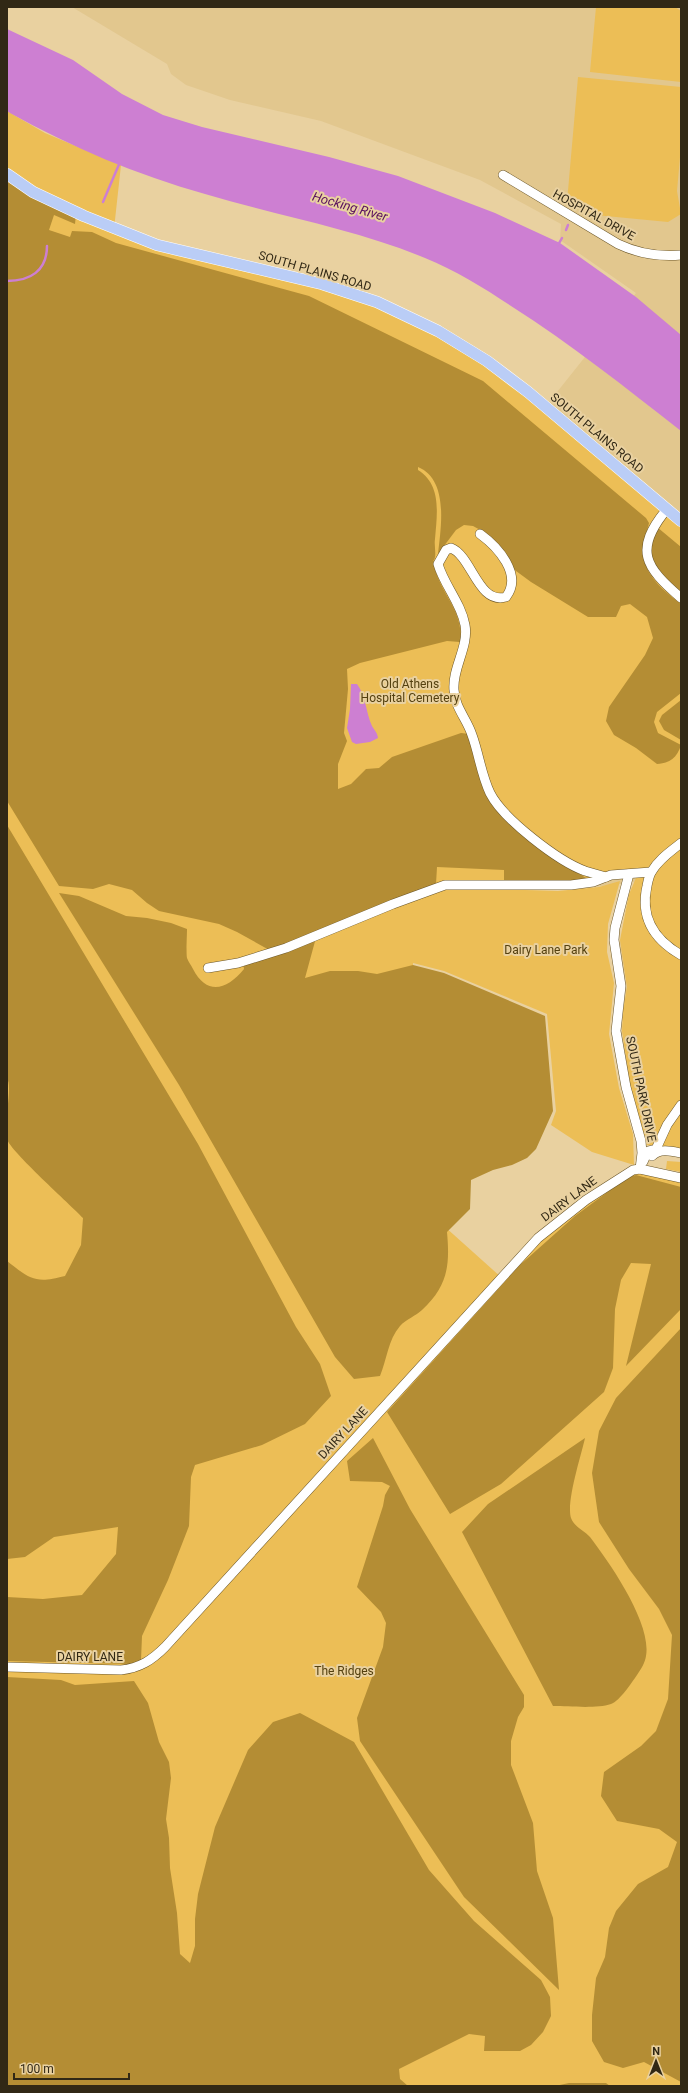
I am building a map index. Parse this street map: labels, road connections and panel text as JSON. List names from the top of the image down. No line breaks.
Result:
{"streets":{"main road":["SOUTH PLAINS ROAD"],"street":["HOSPITAL DRIVE","SOUTH PARK DRIVE","DAIRY LANE"]},"crossings":[["SOUTH PARK DRIVE","DAIRY LANE"]],"water":["Hocking River"],"parks":["Old Athens Hospital Cemetery","Dairy Lane Park","The Ridges"],"scale_bar":"100 m","north":"top"}
